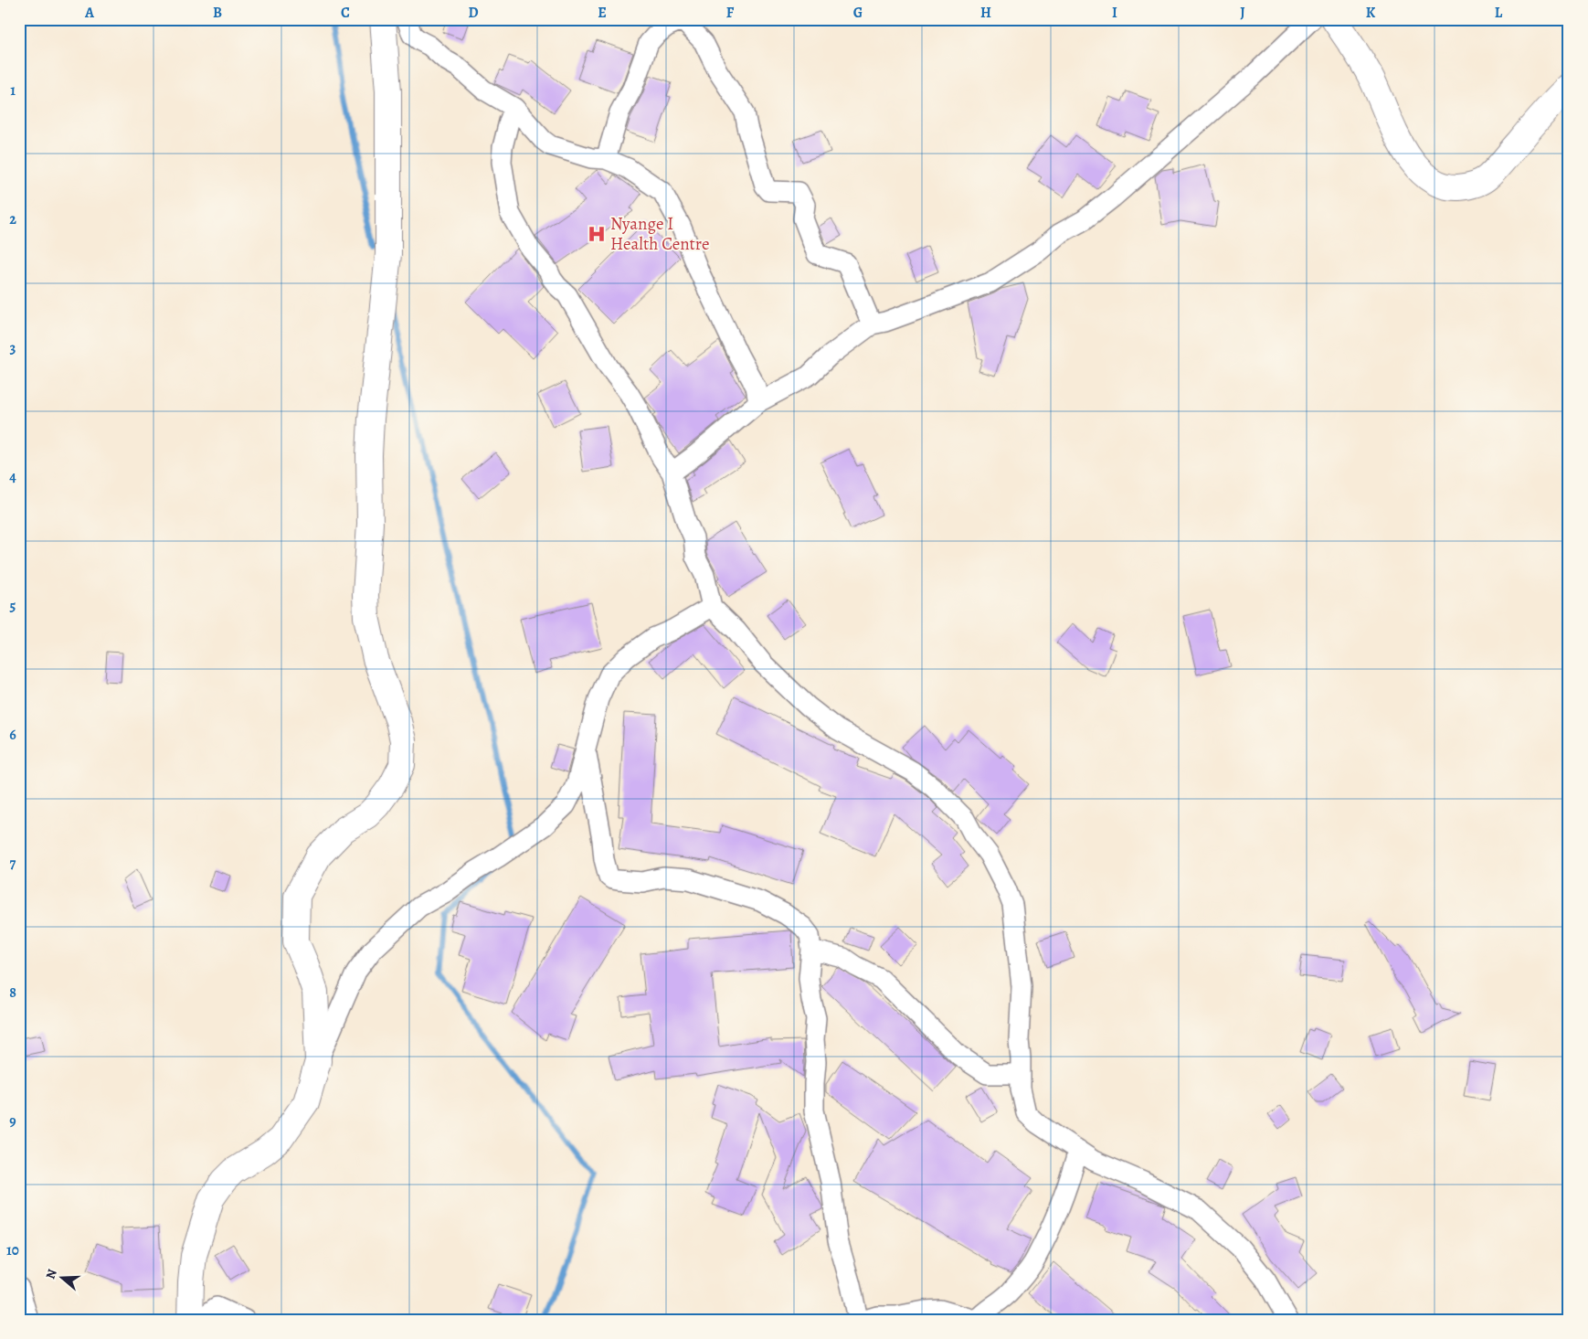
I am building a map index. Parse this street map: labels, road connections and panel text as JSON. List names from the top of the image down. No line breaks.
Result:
{"places":{"hospital":["Nyange I Health Centre"]},"north":"left","grid":{"columns":["A","B","C","D","E","F","G","H","I","J","K","L"],"rows":["1","2","3","4","5","6","7","8","9","10"]}}
